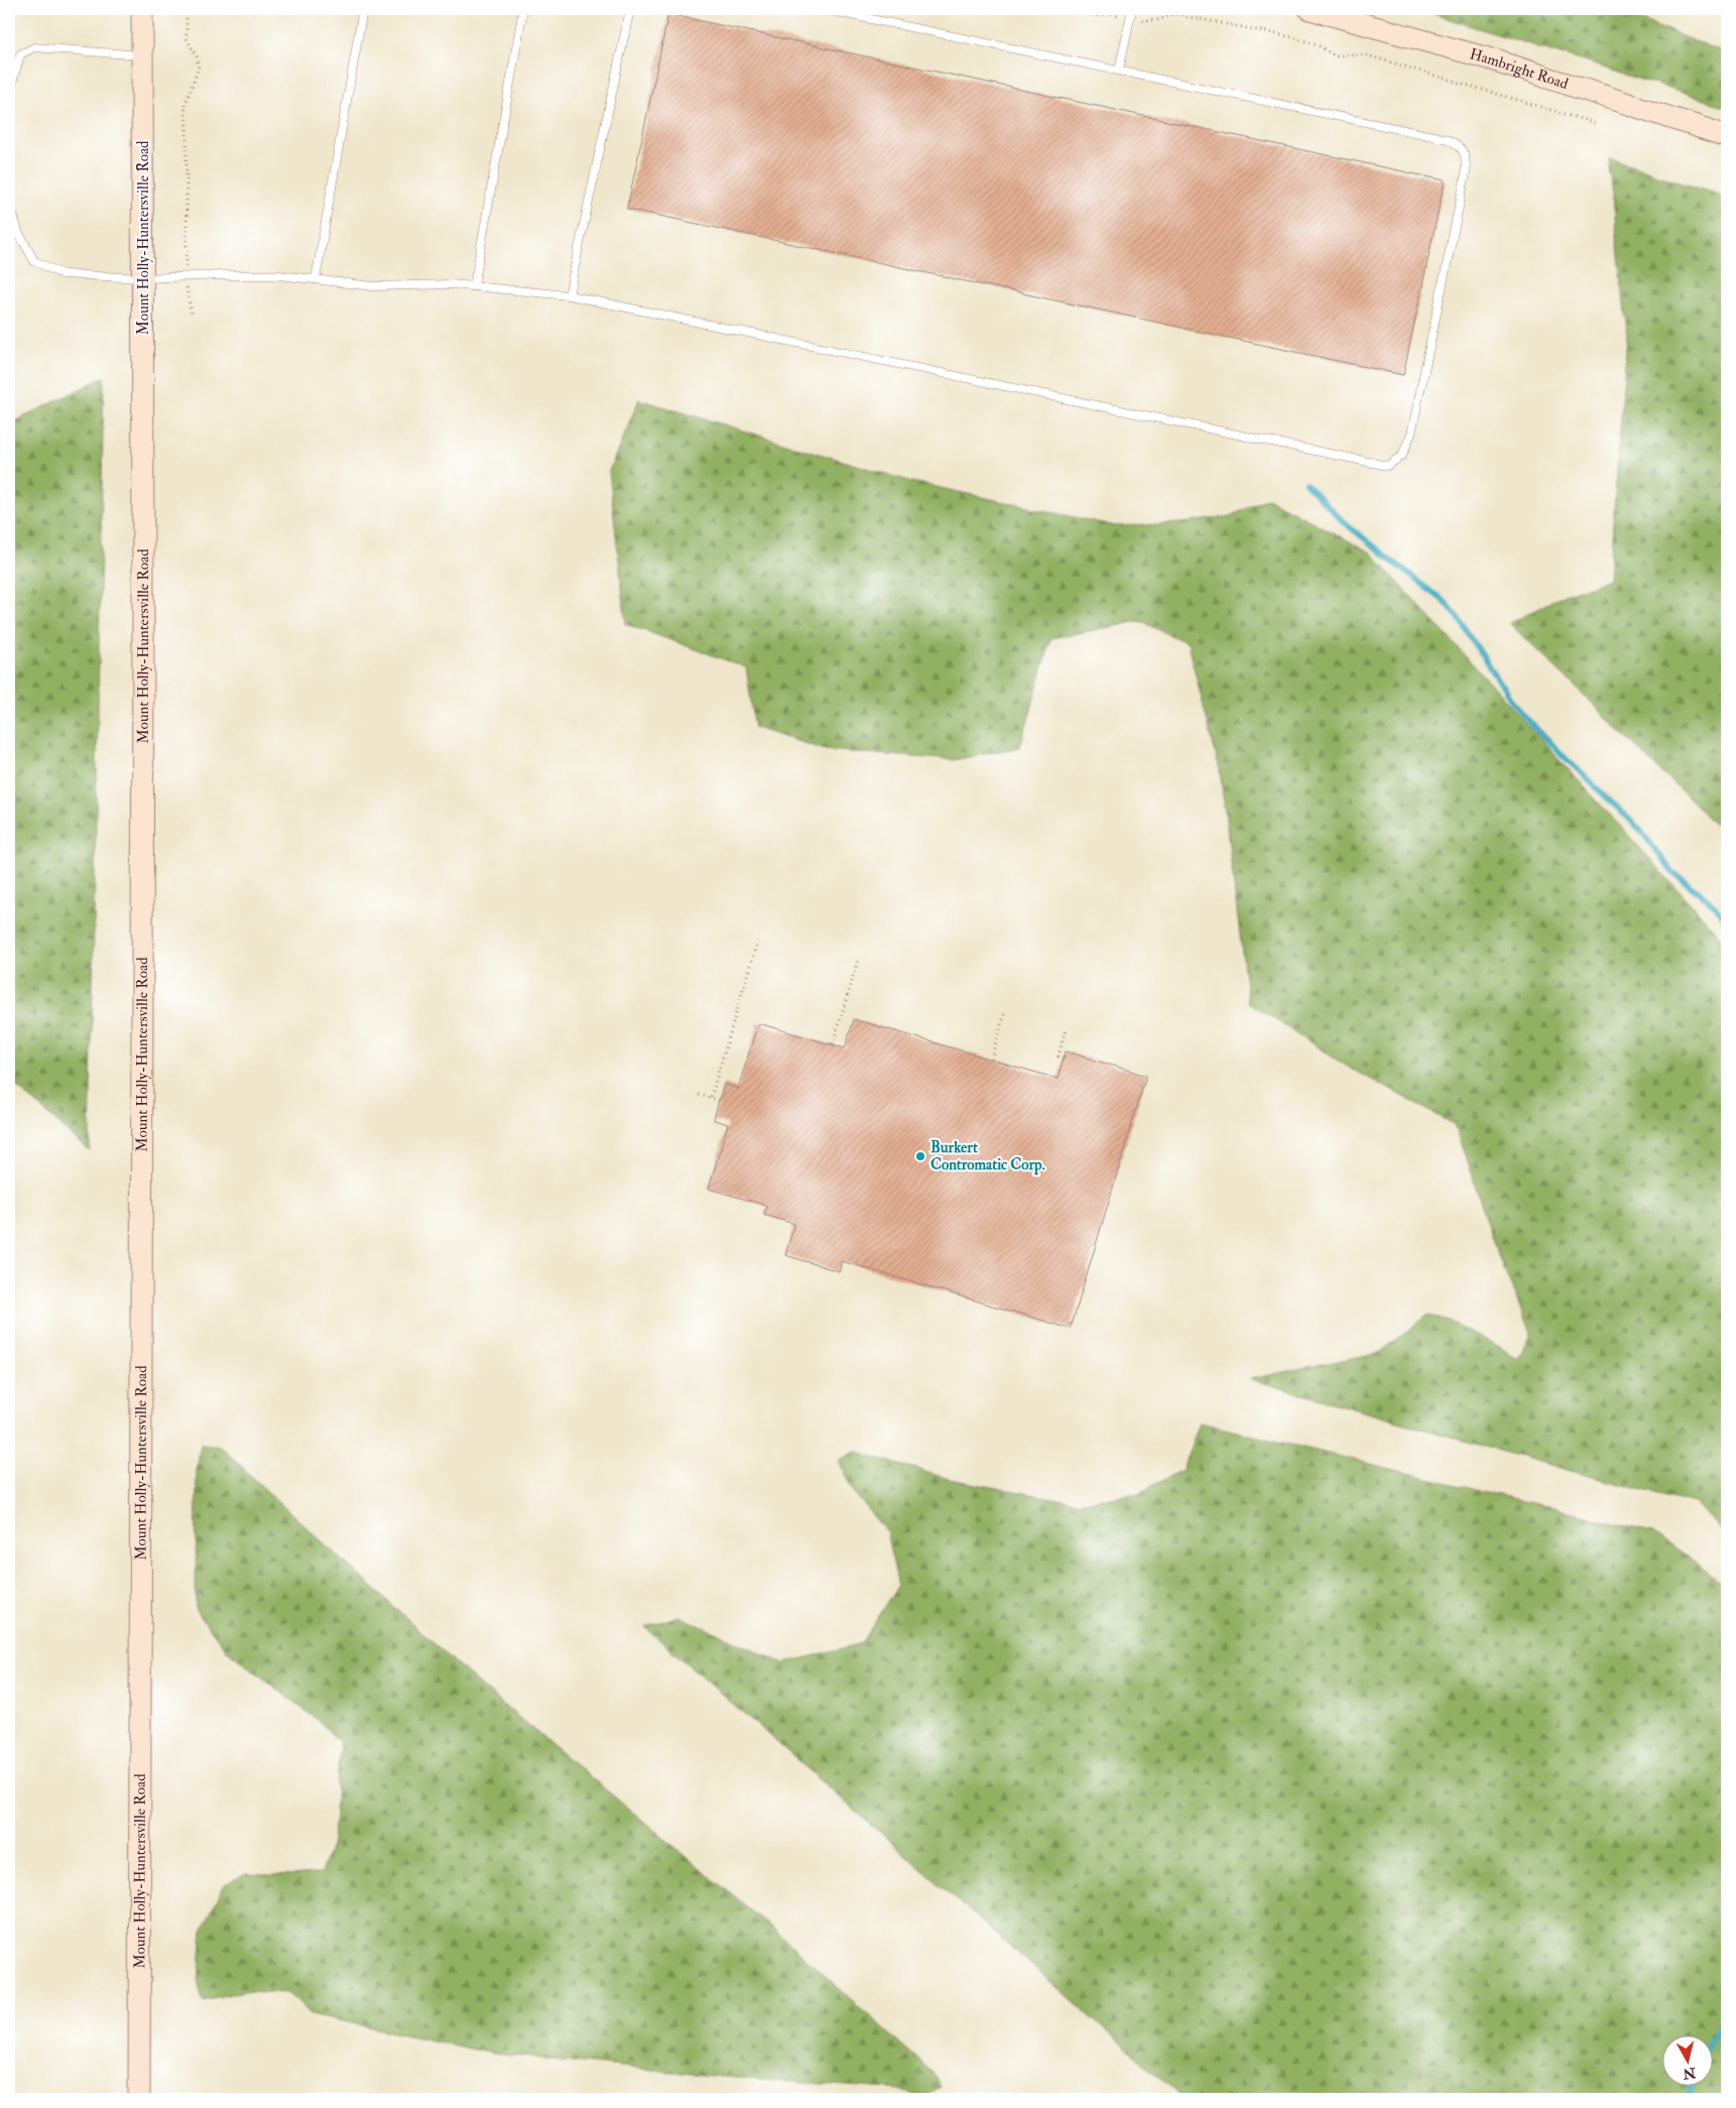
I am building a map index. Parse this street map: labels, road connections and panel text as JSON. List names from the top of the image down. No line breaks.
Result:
{"streets":{"main road":["Hambright Road","Mount Holly-Huntersville Road"]},"places":["Burkert Contromatic Corp."],"north":"bottom"}
